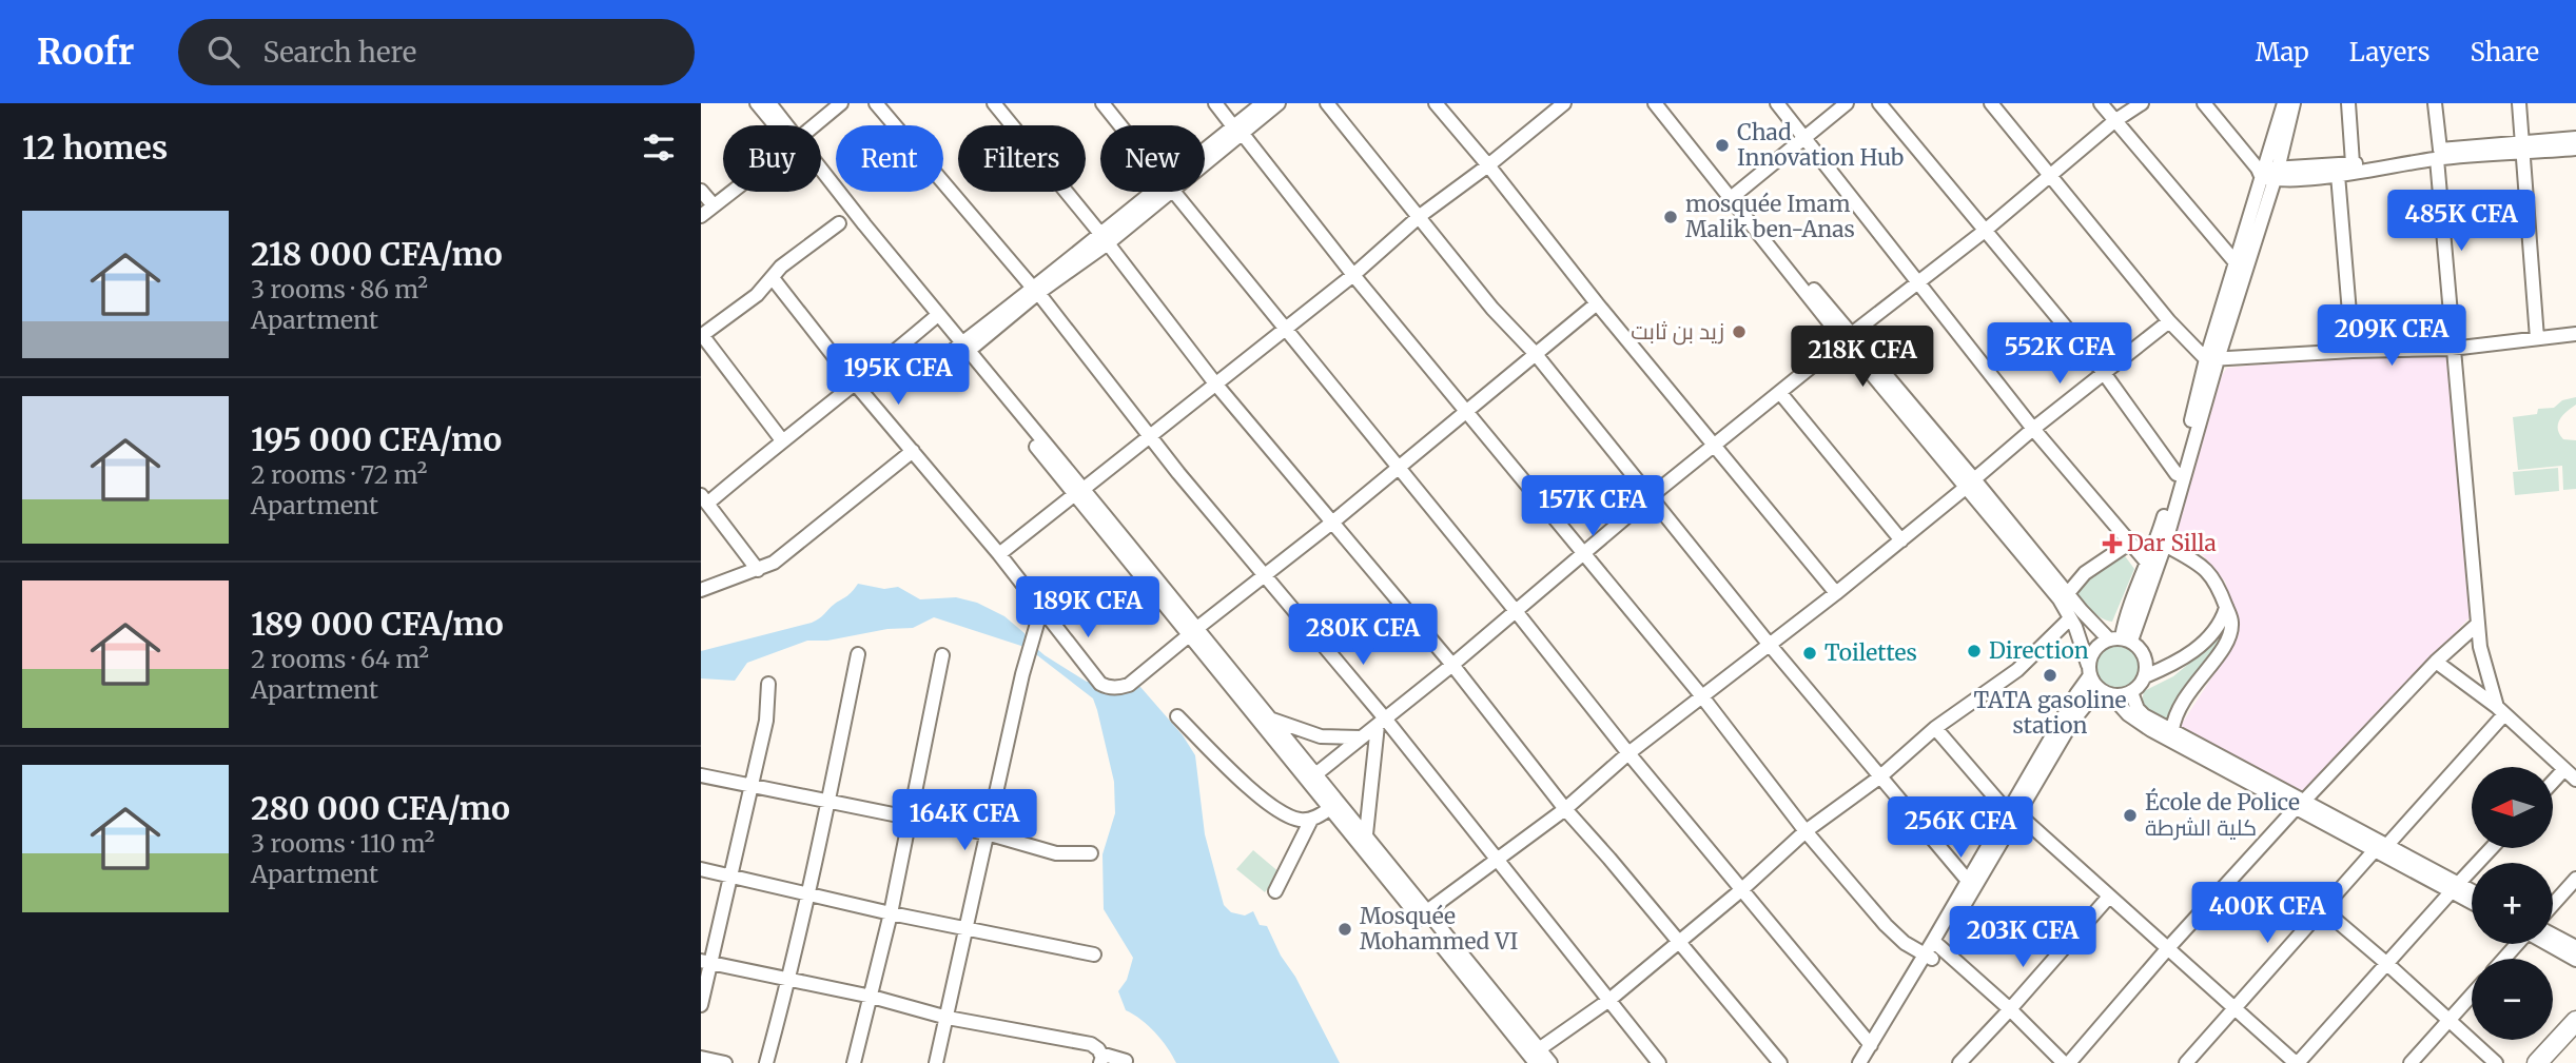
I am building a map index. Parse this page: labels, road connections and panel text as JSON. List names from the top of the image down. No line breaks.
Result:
{"places":{"other":["Chad Innovation Hub","mosquée Imam Malik ben-Anas","زيد بن ثابت","Direction","Toilettes","TATA gasoline station","École de Police كلية الشرطة","Mosquée Mohammed VI"],"health":["Dar Silla"]},"north":"left","page":{"header":"Roofr","search":"Search here","nav":["Map","Layers","Share"],"heading":"12 homes","chip":["Buy","Rent","Filters","New"],"price":["485K CFA","209K CFA","552K CFA","218K CFA","195K CFA","157K CFA","189K CFA","280K CFA","164K CFA","256K CFA","400K CFA","203K CFA"],"list":[{"name":"218 000 CFA/mo","note":"3 rooms · 86 m² · Apartment"},{"name":"195 000 CFA/mo","note":"2 rooms · 72 m² · Apartment"},{"name":"189 000 CFA/mo","note":"2 rooms · 64 m² · Apartment"},{"name":"280 000 CFA/mo","note":"3 rooms · 110 m² · Apartment"}],"map_buttons":["+","−"]}}
